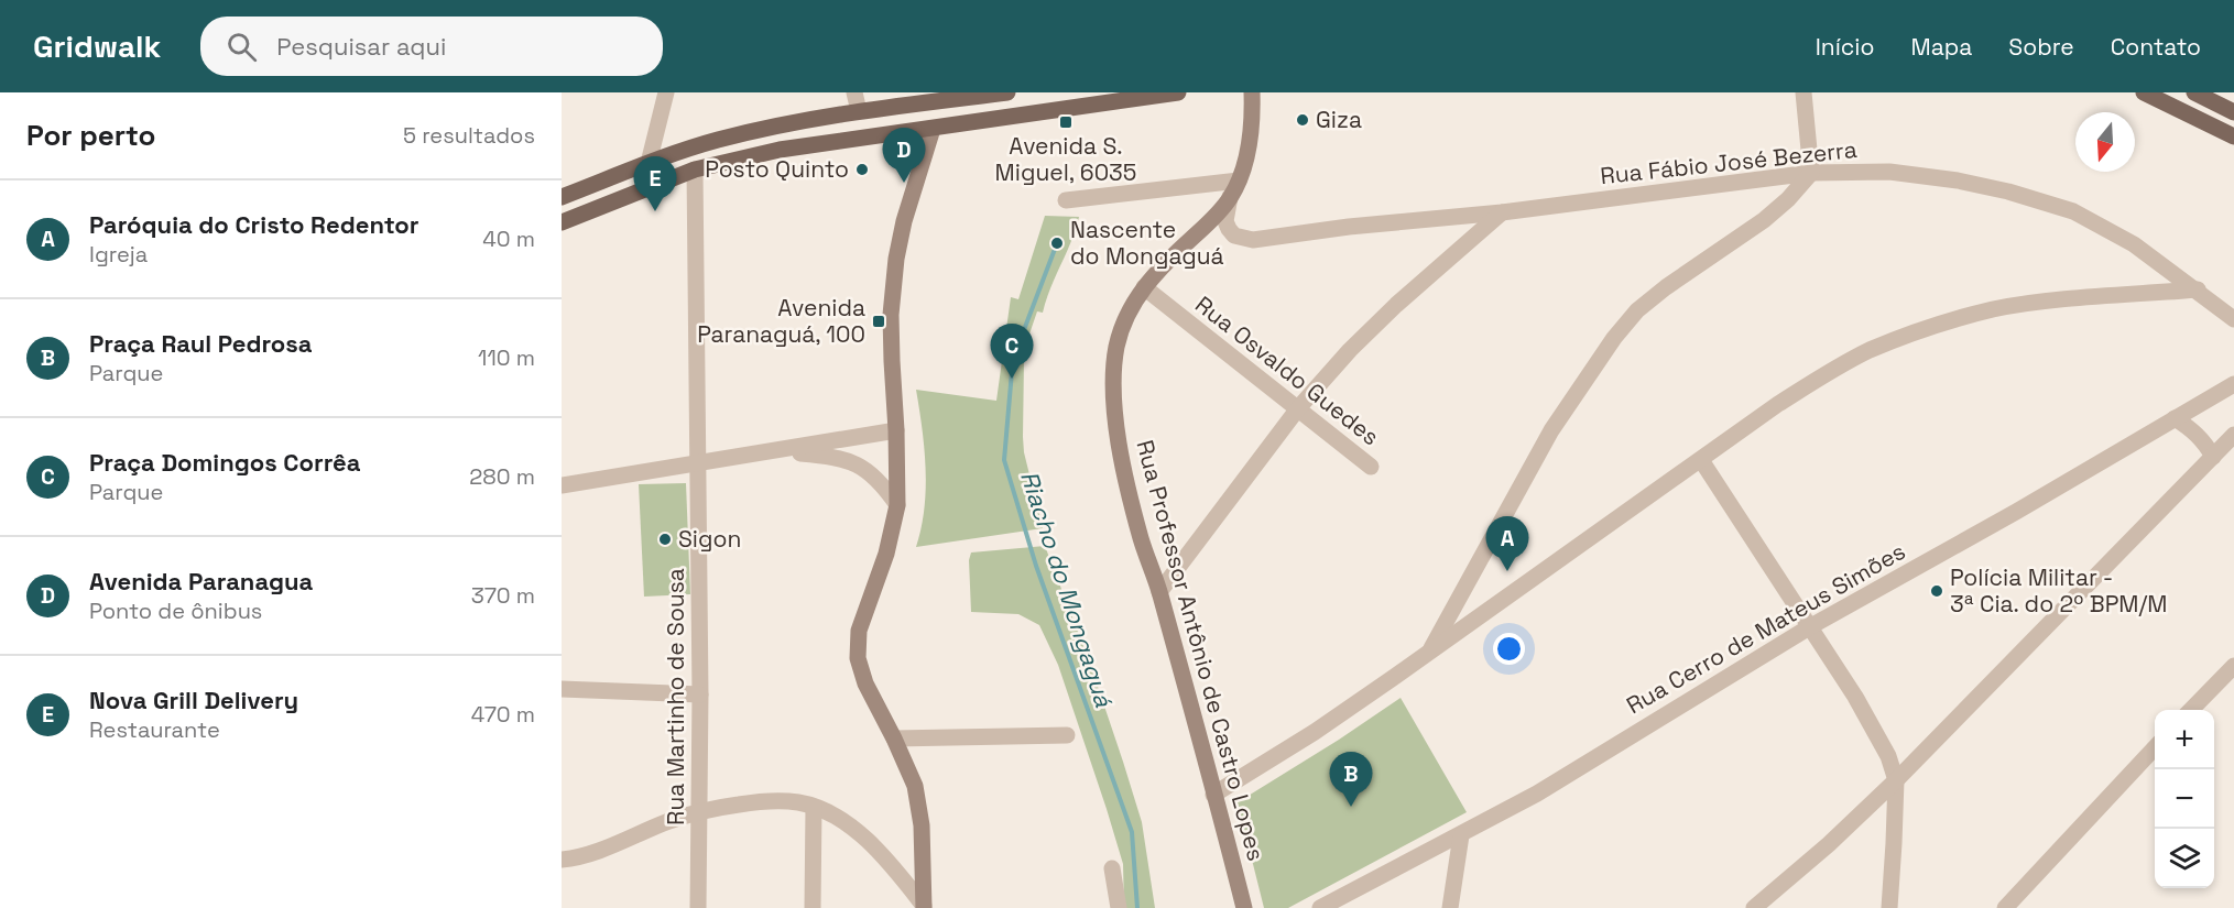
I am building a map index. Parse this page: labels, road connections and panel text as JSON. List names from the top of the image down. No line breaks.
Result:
{"streets":{"main road":["Rua Professor Antônio de Castro Lopes"],"street":["Rua Fábio José Bezerra","Rua Osvaldo Guedes","Rua Cerro de Mateus Simões","Rua Martinho de Sousa"]},"crossings":[["Rua Fábio José Bezerra","Rua Professor Antônio de Castro Lopes"],["Rua Osvaldo Guedes","Rua Professor Antônio de Castro Lopes"]],"water":["Riacho do Mongaguá"],"places":{"other":["Giza","Posto Quinto","Nascente do Mongaguá","Sigon","Polícia Militar - 3ª Cia. do 2º BPM/M"],"transit":["Avenida S. Miguel, 6035","Avenida Paranaguá, 100"]},"north":"bottom","page":{"header":"Gridwalk","search":"Pesquisar aqui","nav":["Início","Mapa","Sobre","Contato"],"heading":["Por perto","5 resultados"],"pins":["D","E","C","A","B"],"list":[{"mark":"A","name":"Paróquia do Cristo Redentor","note":"Igreja","value":"40 m"},{"mark":"B","name":"Praça Raul Pedrosa","note":"Parque","value":"110 m"},{"mark":"C","name":"Praça Domingos Corrêa","note":"Parque","value":"280 m"},{"mark":"D","name":"Avenida Paranagua","note":"Ponto de ônibus","value":"370 m"},{"mark":"E","name":"Nova Grill Delivery","note":"Restaurante","value":"470 m"}],"map_buttons":["+","−"]}}
